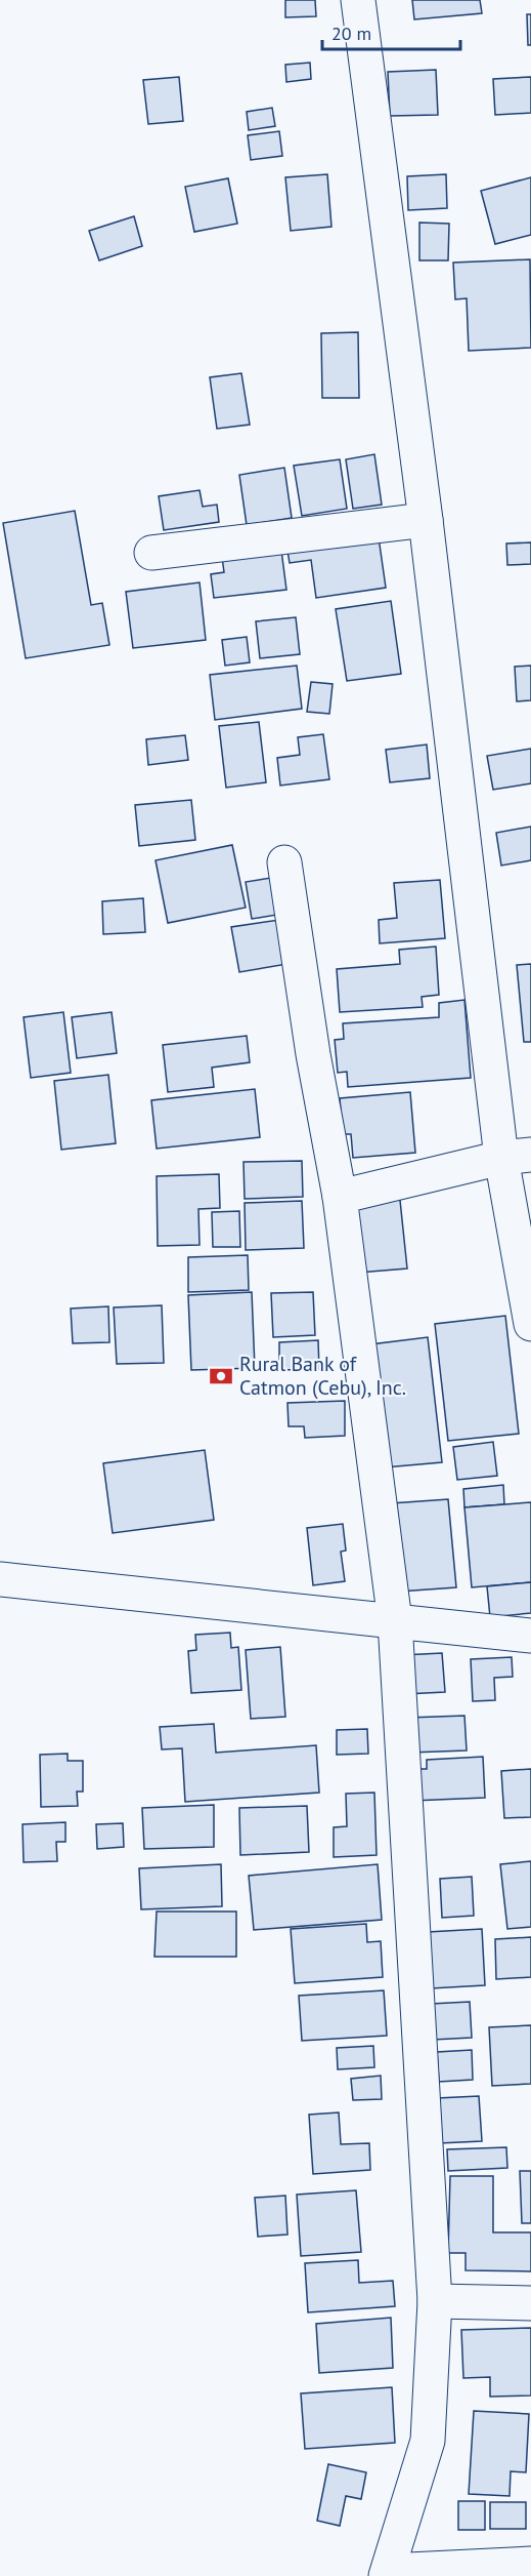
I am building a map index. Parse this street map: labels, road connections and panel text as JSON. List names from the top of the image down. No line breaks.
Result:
{"places":{"bank":["Rural Bank of Catmon (Cebu), Inc."]},"scale_bar":"20 m"}
